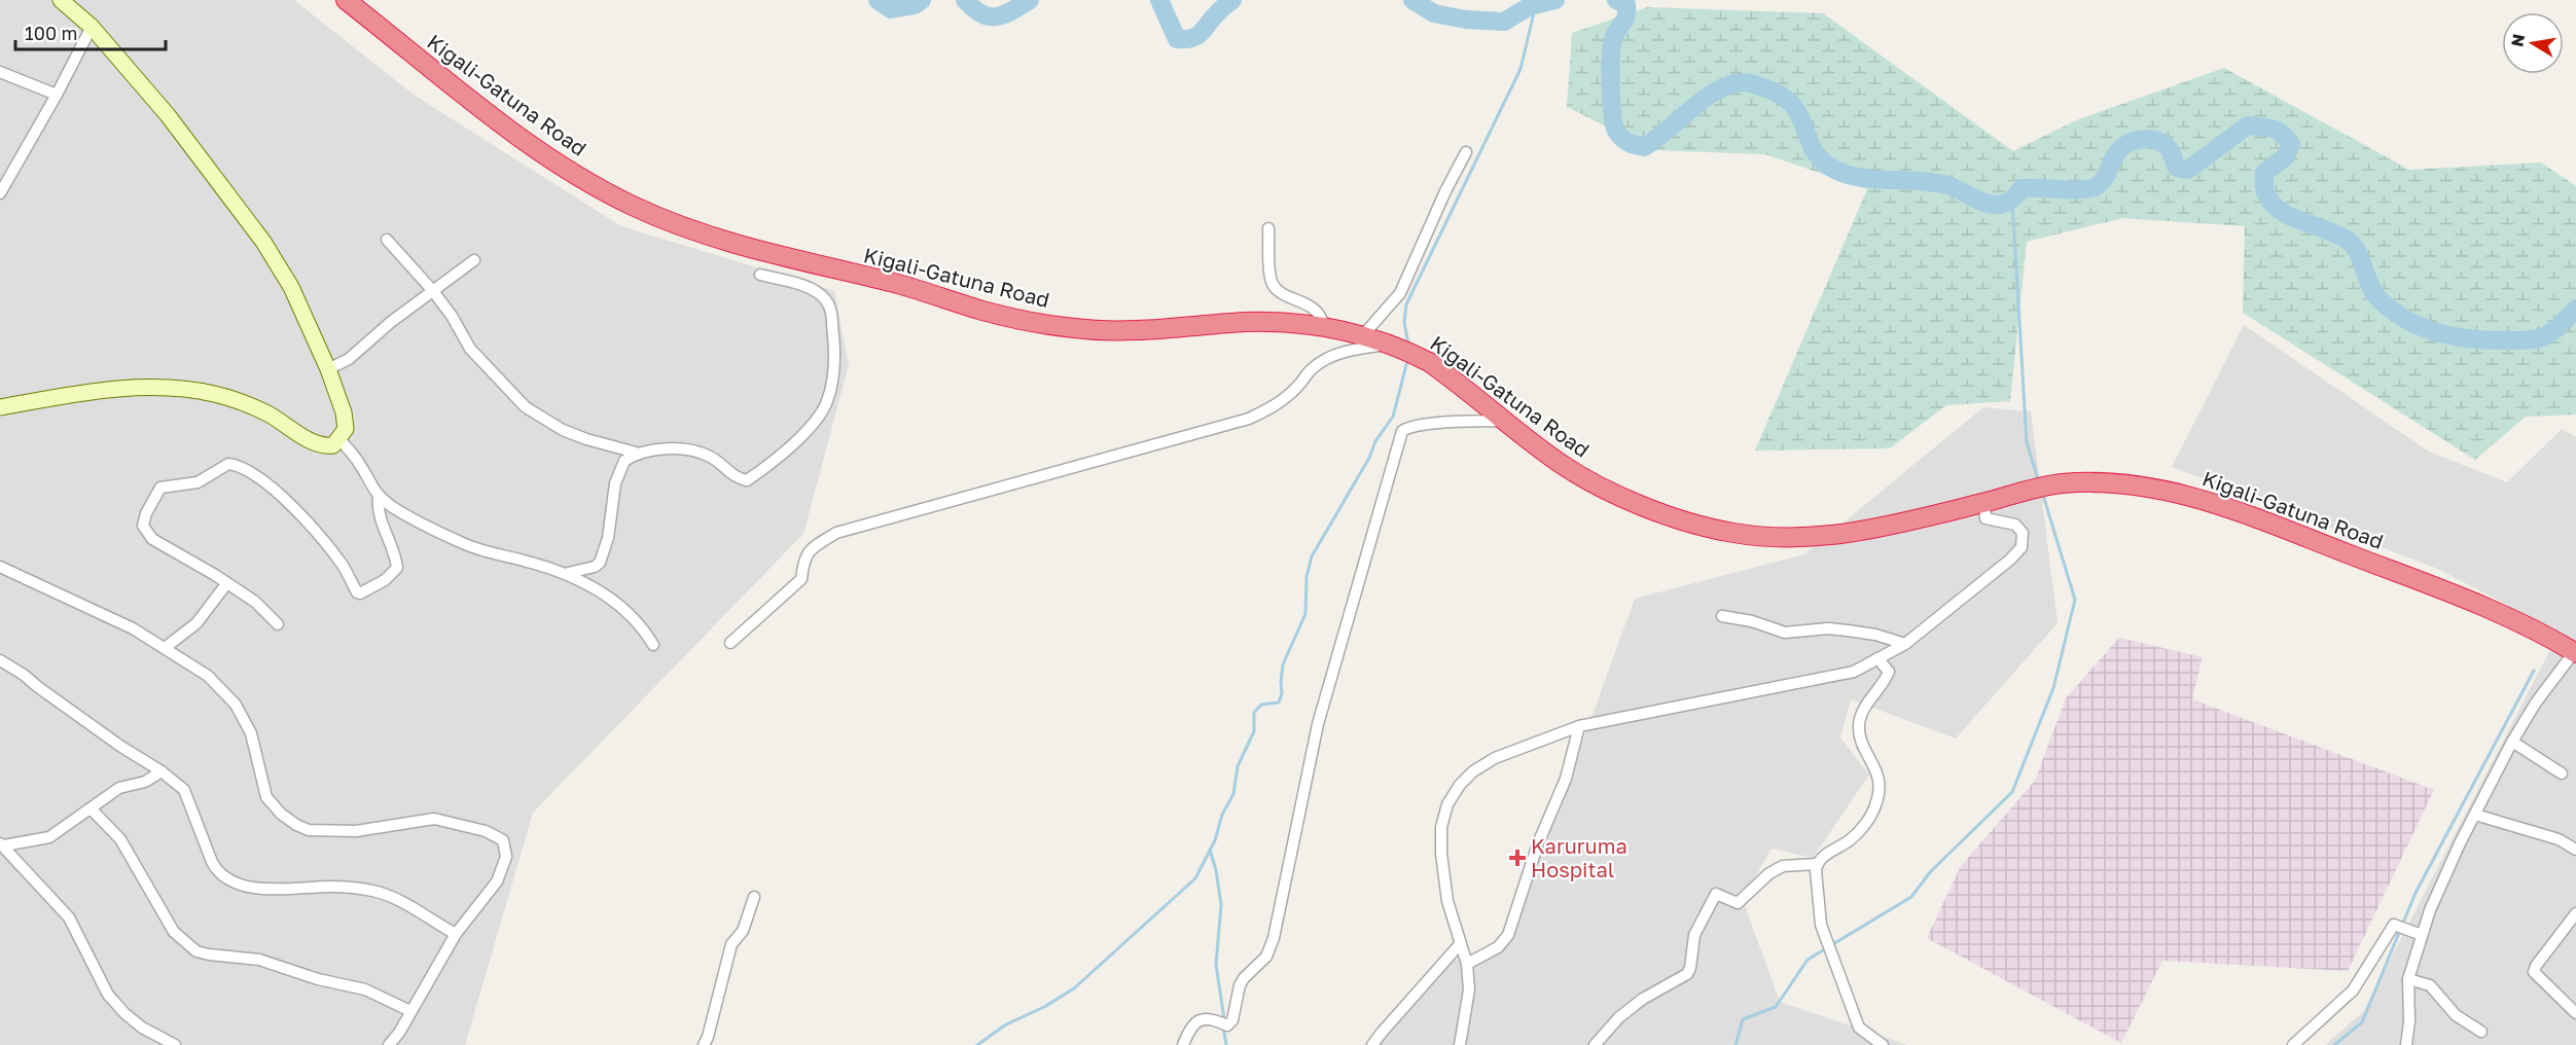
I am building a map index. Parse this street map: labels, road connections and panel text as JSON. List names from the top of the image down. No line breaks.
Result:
{"streets":{"highway":["Kigali-Gatuna Road"]},"places":{"health":["Karuruma Hospital"]},"scale_bar":"100 m","north":"left"}
